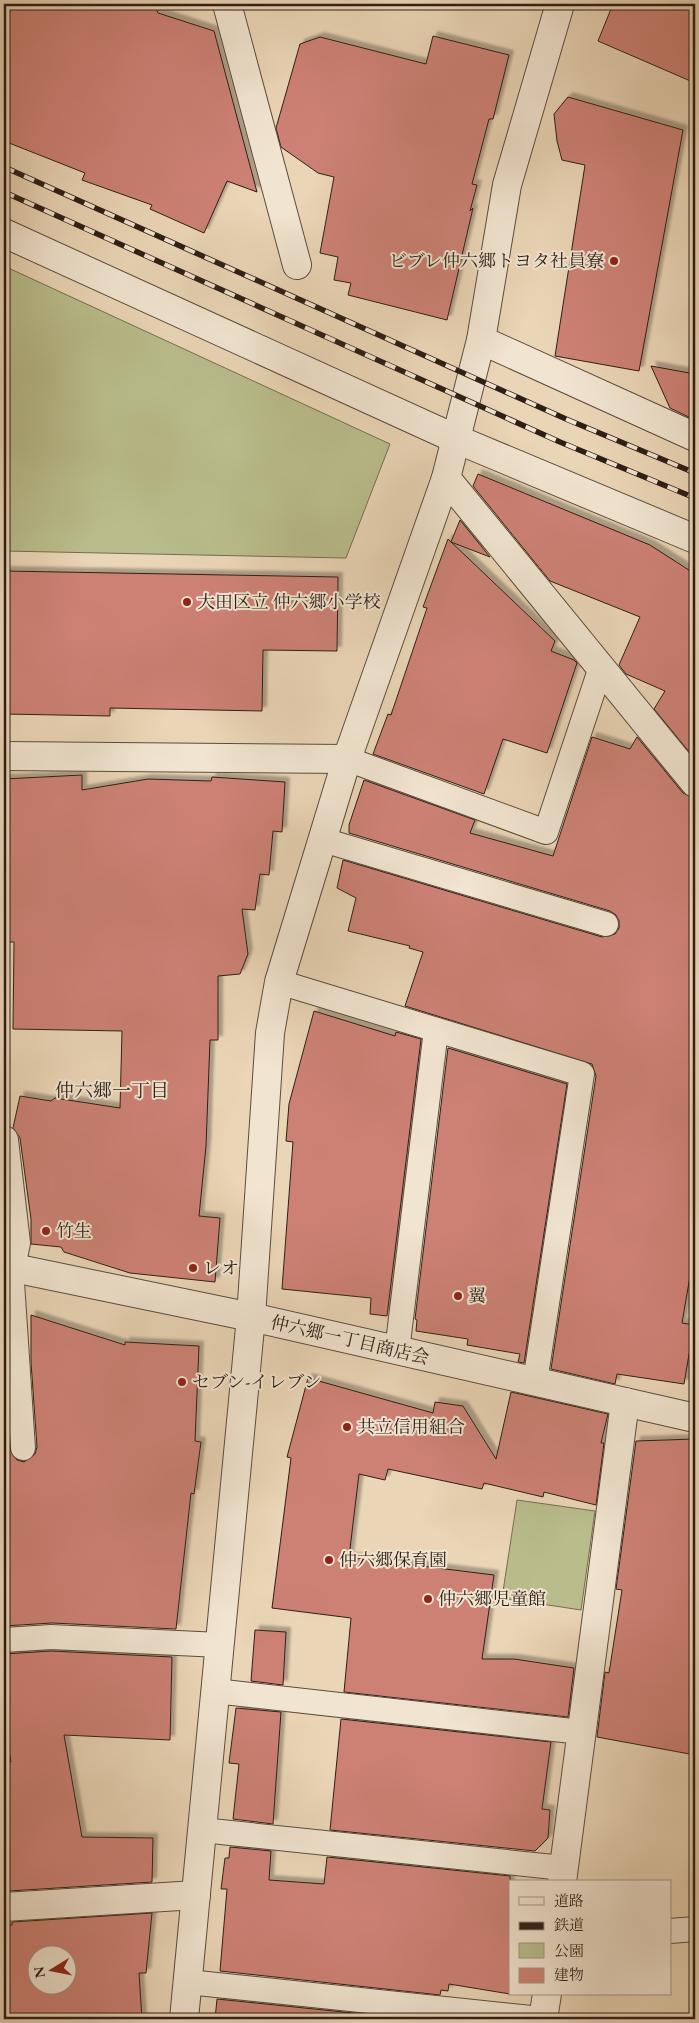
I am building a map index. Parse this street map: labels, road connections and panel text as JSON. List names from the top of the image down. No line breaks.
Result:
{"streets":{"street":["仲六郷一丁目商店会"]},"districts":["仲六郷一丁目"],"places":["ビブレ仲六郷トヨタ社員寮","大田区立 仲六郷小学校","竹生","レオ","翼","セブン-イレブン","共立信用組合","仲六郷保育園","仲六郷児童館"],"legend":["道路","鉄道","公園","建物"],"north":"left"}
